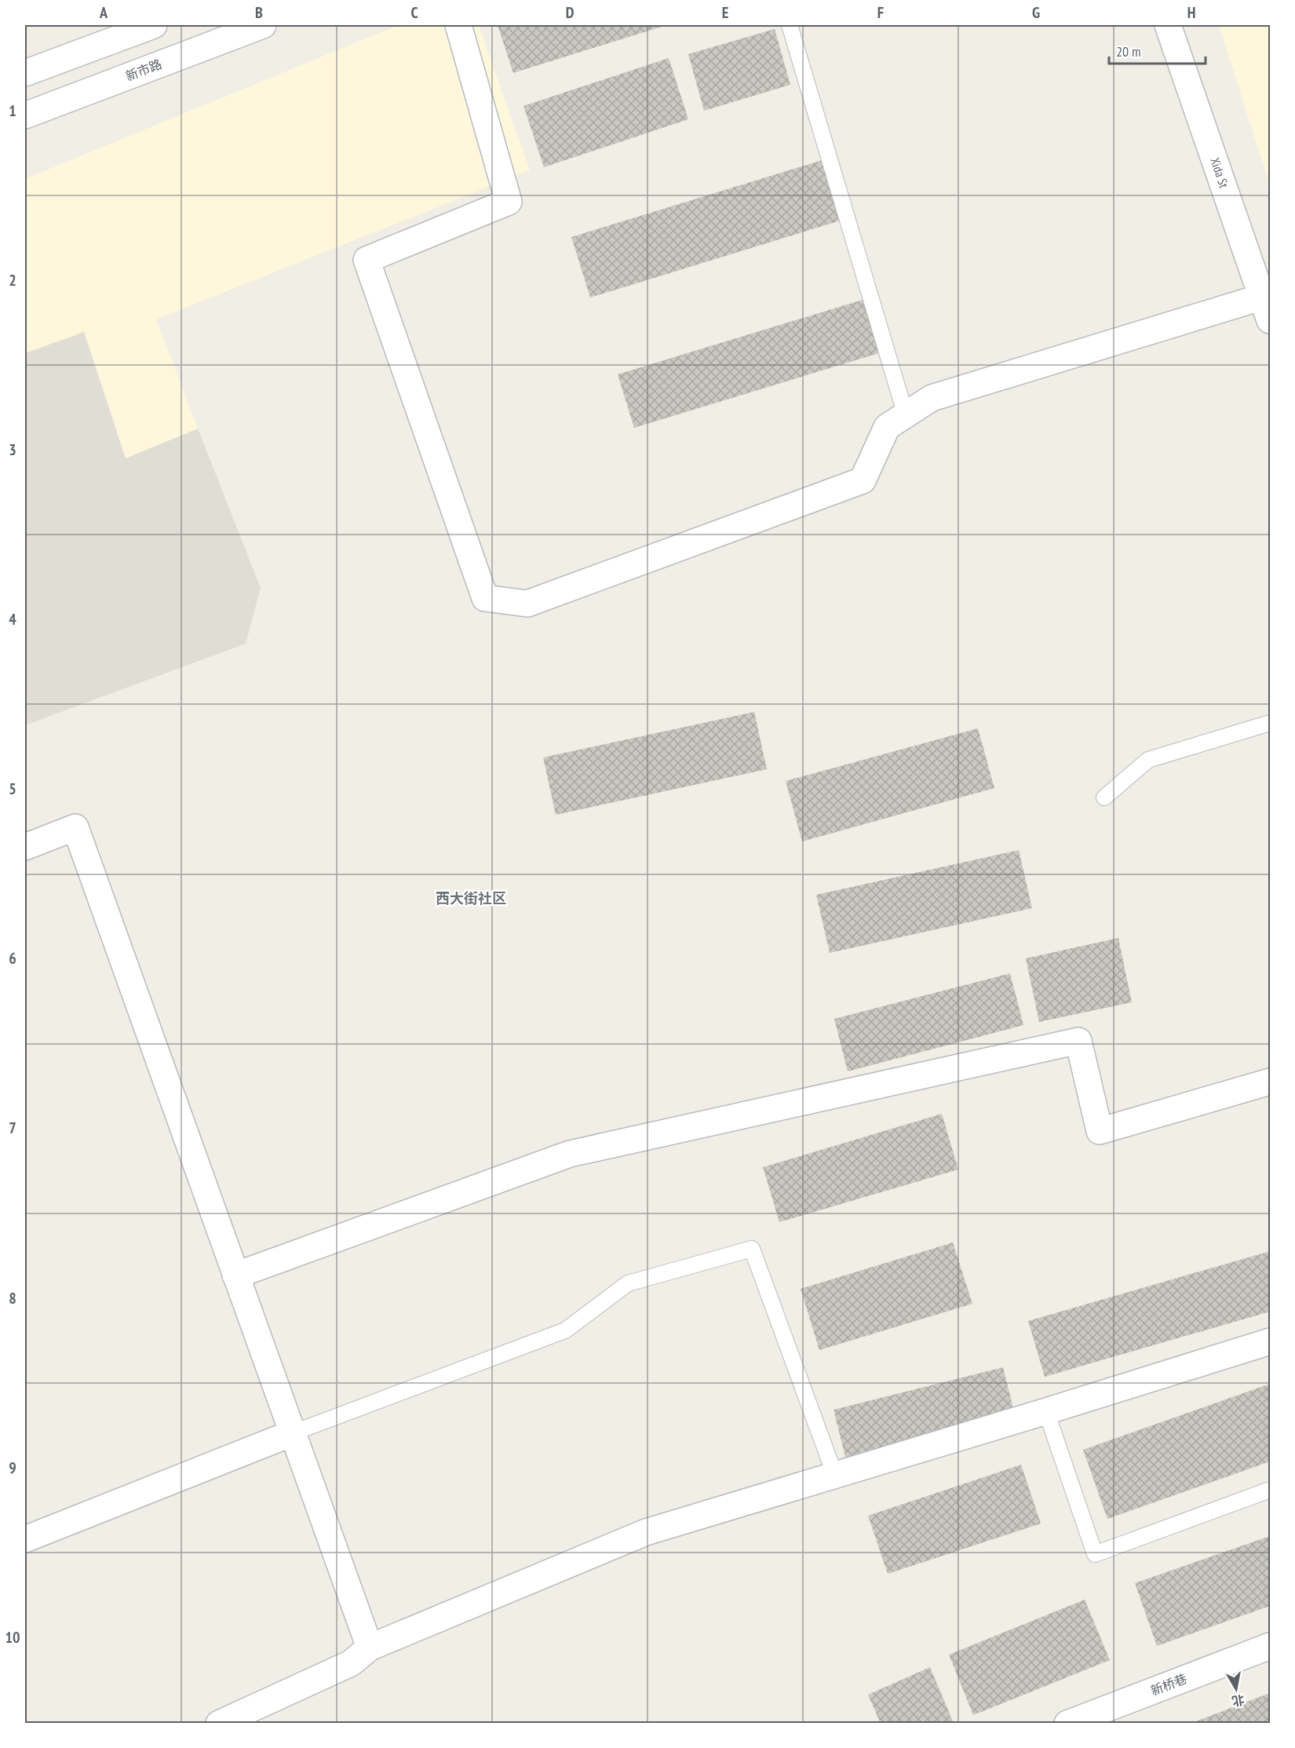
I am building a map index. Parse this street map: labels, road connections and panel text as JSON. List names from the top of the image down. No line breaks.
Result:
{"streets":{"street":["新市路","Xida St","新桥巷"]},"districts":["西大街社区"],"scale_bar":"20 m","north":"bottom","grid":{"columns":["A","B","C","D","E","F","G","H"],"rows":["1","2","3","4","5","6","7","8","9","10"]}}
